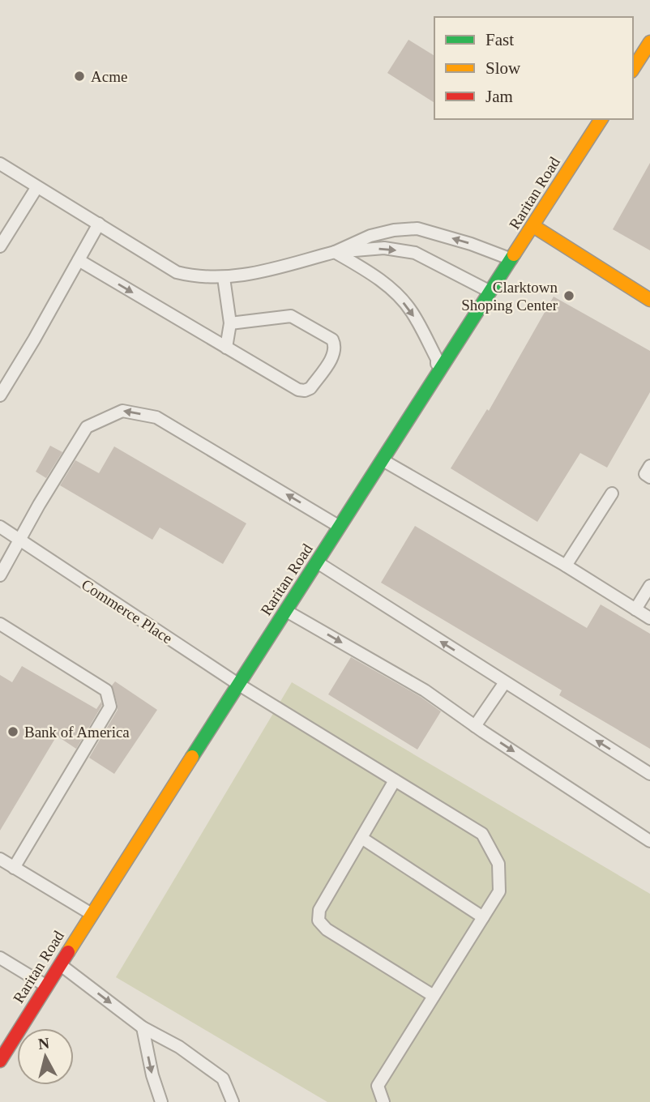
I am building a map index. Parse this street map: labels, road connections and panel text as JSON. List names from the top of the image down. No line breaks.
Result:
{"streets":{"main road":["Raritan Road"],"lane":["Commerce Place"]},"crossings":[["Raritan Road","Commerce Place"]],"places":["Acme","Clarktown Shoping Center","Bank of America"],"legend":["Fast","Slow","Jam"],"north":"top"}
